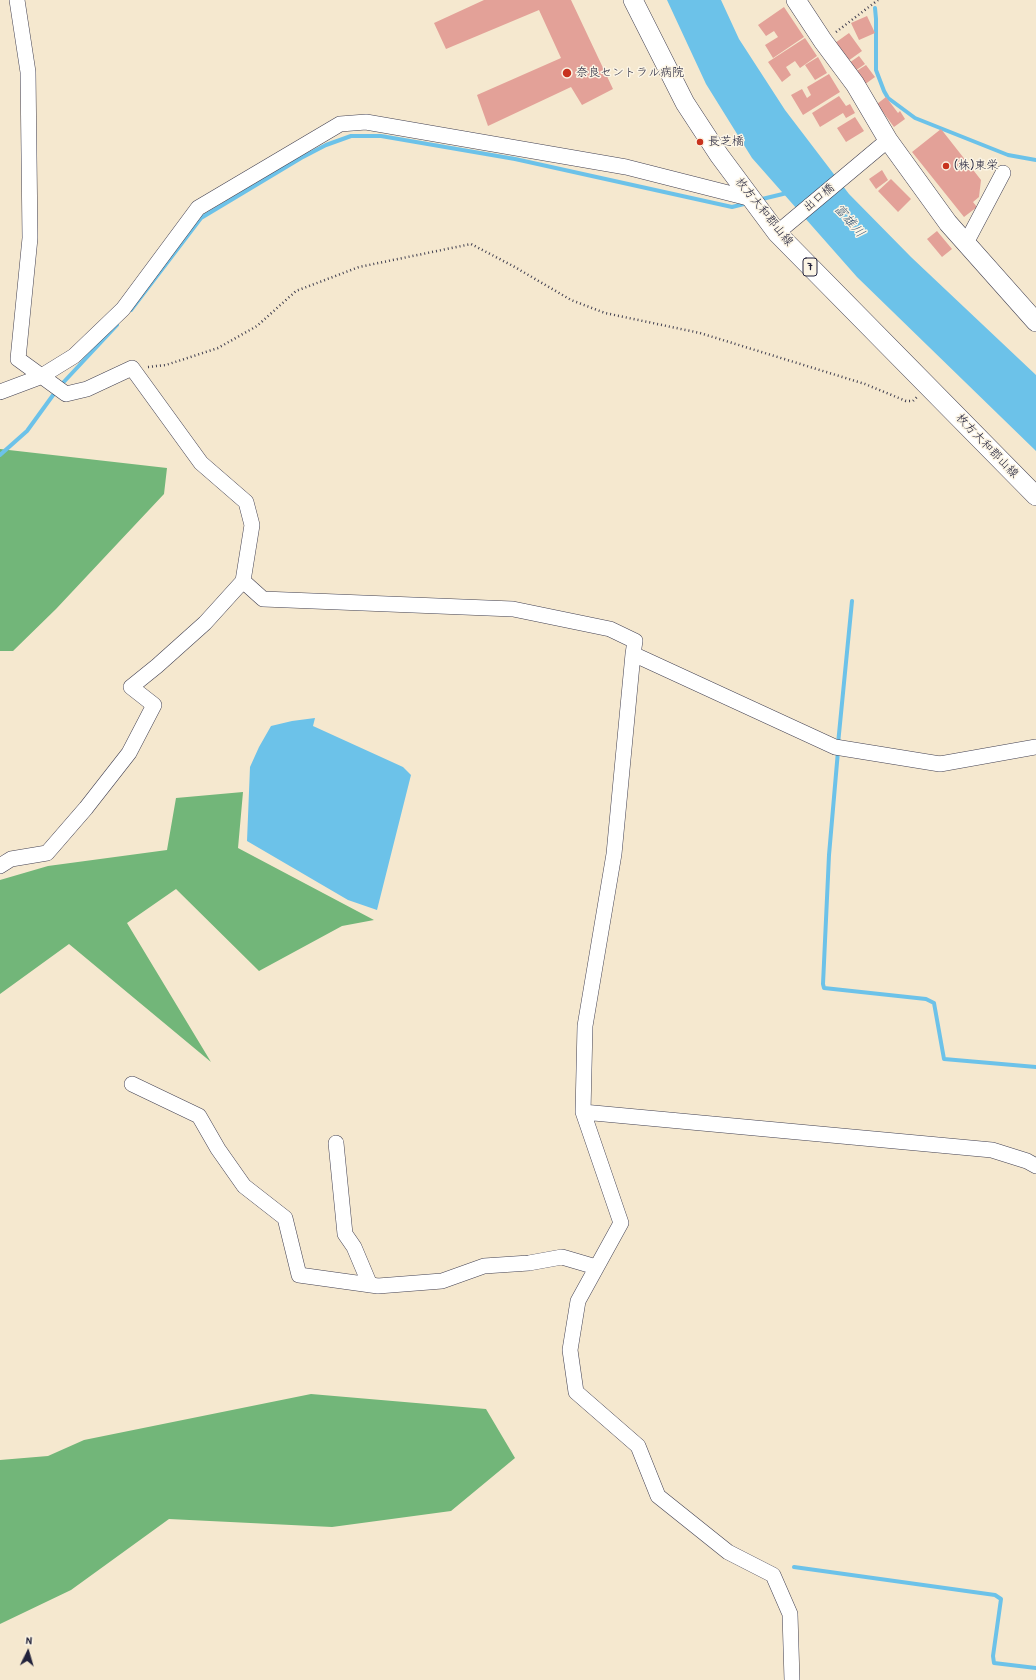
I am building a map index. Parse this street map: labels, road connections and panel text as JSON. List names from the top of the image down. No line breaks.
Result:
{"streets":{"main road":["枚方大和郡山線","7"],"street":["出口橋"]},"crossings":[["出口橋","枚方大和郡山線"]],"water":["富雄川"],"places":["奈良セントラル病院","長芝橋","(株)東栄"],"north":"top"}
